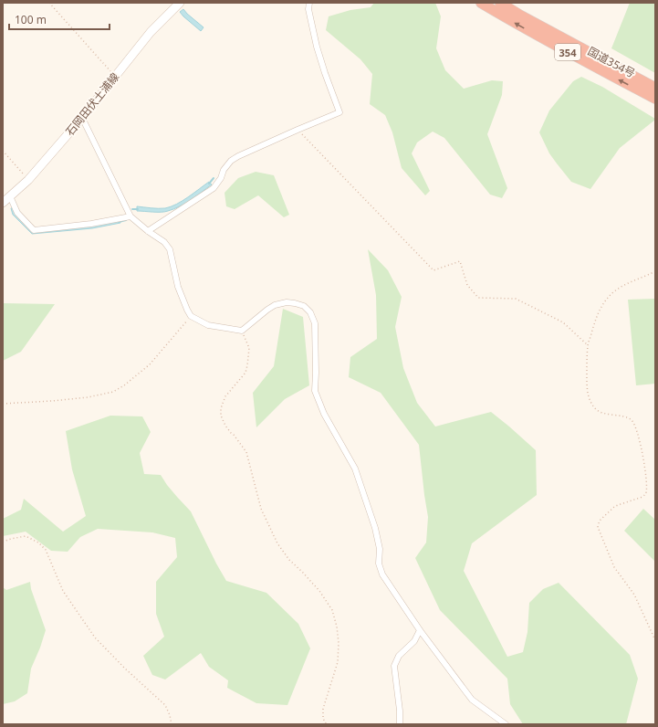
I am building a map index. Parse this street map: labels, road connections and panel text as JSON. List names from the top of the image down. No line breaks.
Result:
{"streets":{"highway":["354","国道354号"],"main road":["石岡田伏土浦線"]},"scale_bar":"100 m"}
